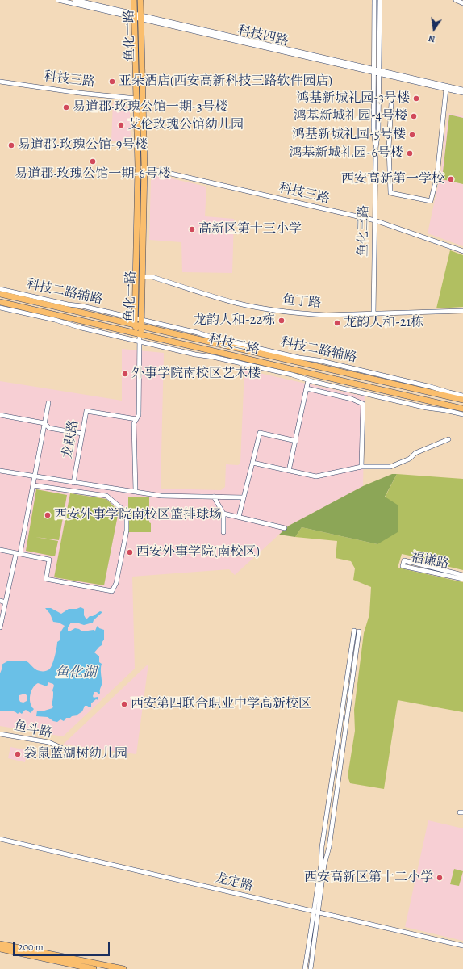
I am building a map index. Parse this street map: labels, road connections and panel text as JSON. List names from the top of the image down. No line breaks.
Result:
{"streets":{"main road":["鱼化一路","科技二路"],"street":["科技四路","科技三路","鱼化三路","科技二路辅路","鱼丁路","龙跃路","福谦路","鱼斗路","龙定路"]},"crossings":[["鱼化一路","科技四路"],["鱼化一路","科技三路"],["鱼化一路","科技二路辅路"],["鱼化一路","鱼丁路"],["鱼化一路","科技二路"],["科技四路","鱼化三路"],["科技三路","鱼化三路"],["鱼化三路","鱼丁路"]],"water":["鱼化湖"],"places":["亚朵酒店(西安高新科技三路软件园店)","鸿基新城礼园-3号楼","易道郡·玫瑰公馆一期-3号楼","鸿基新城礼园-4号楼","艾伦玫瑰公馆幼儿园","鸿基新城礼园-5号楼","易道郡·玫瑰公馆-9号楼","鸿基新城礼园-6号楼","易道郡·玫瑰公馆一期-6号楼","西安高新第一学校","高新区第十三小学","龙韵人和-22栋","龙韵人和-21栋","外事学院南校区艺术楼","西安外事学院南校区篮排球场","西安外事学院(南校区)","西安第四联合职业中学高新校区","袋鼠蓝湖树幼儿园","西安高新区第十二小学"],"scale_bar":"200 m","north":"bottom"}
